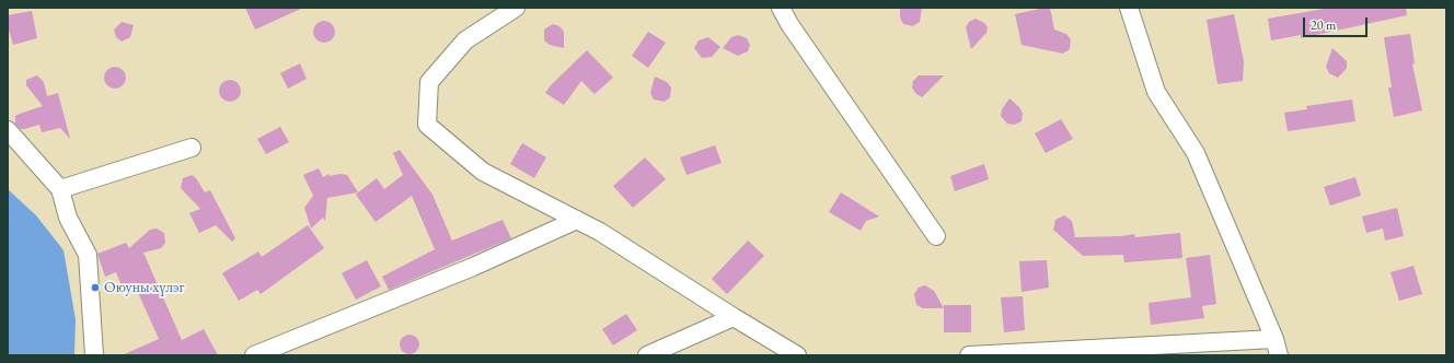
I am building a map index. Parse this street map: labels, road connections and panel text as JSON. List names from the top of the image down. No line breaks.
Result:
{"places":["Оюуны хүлэг"],"scale_bar":"20 m"}
